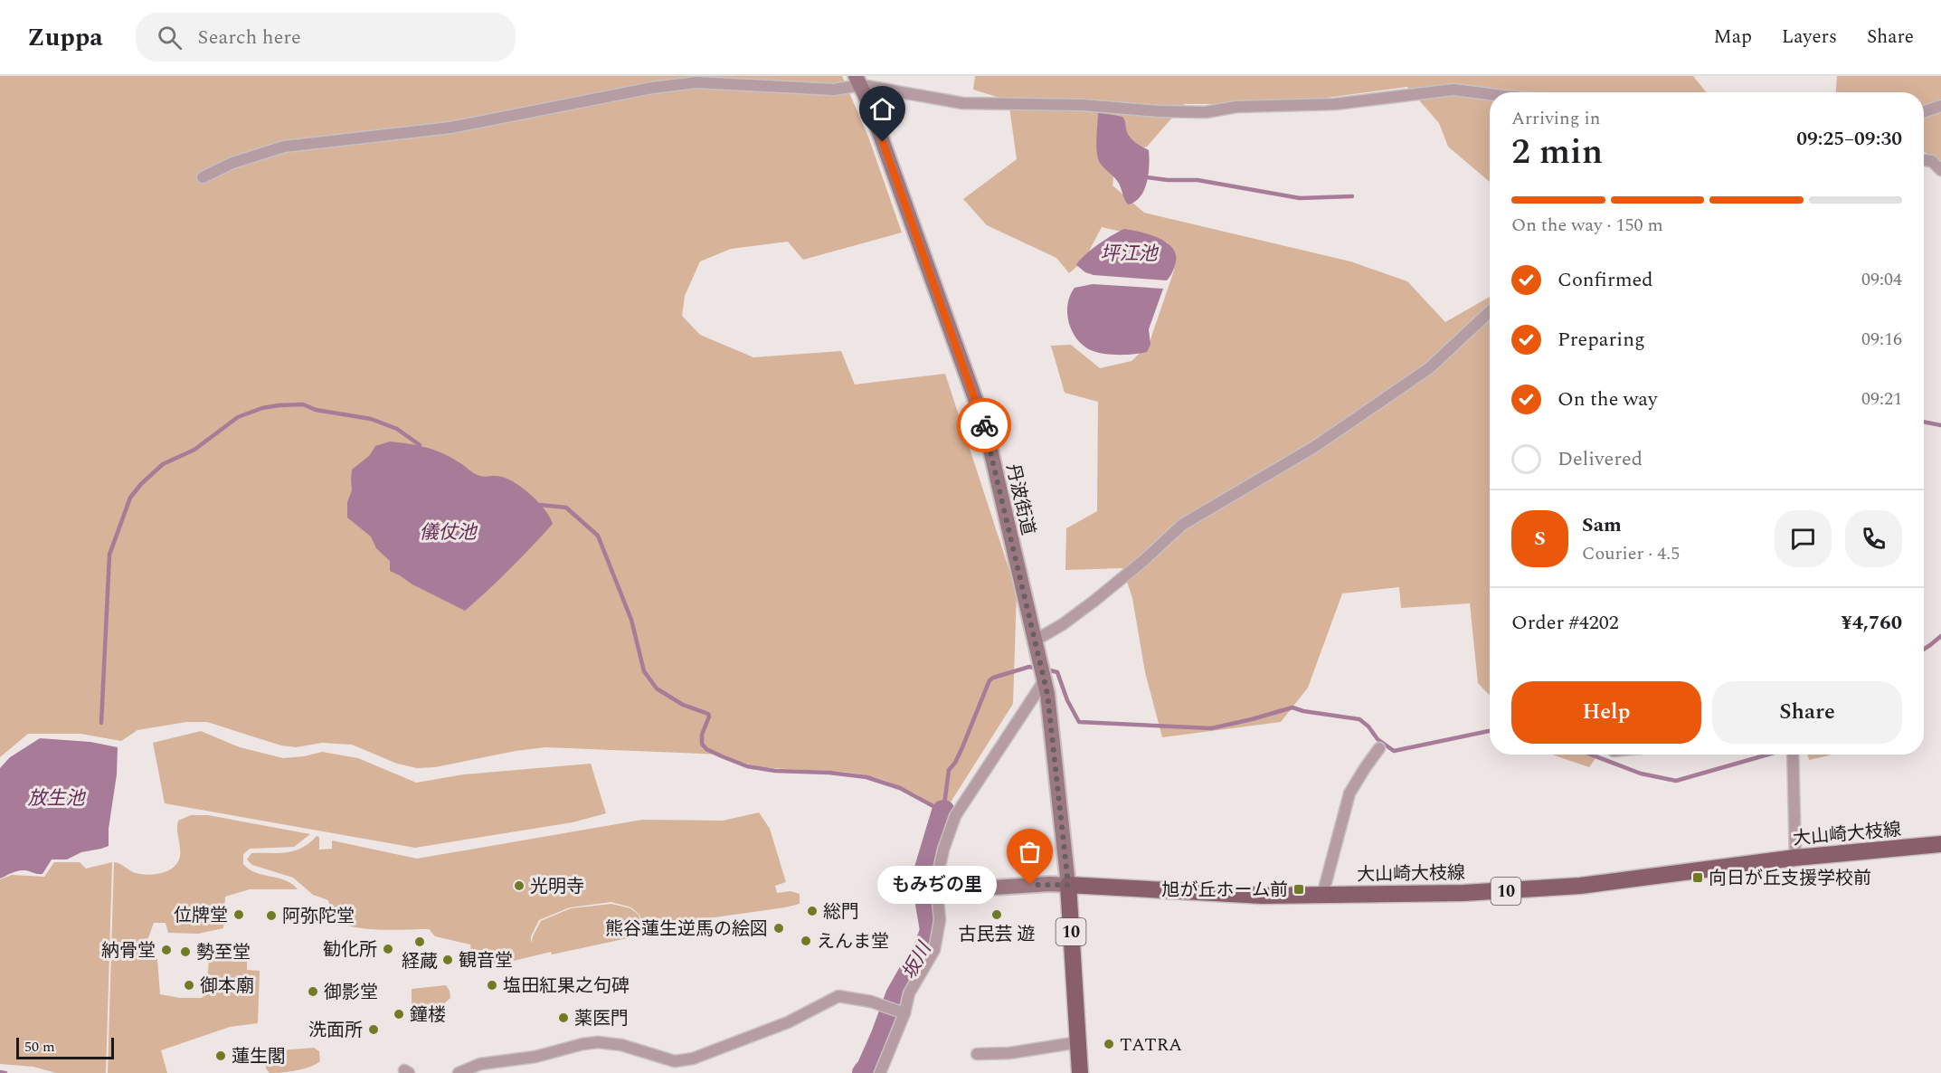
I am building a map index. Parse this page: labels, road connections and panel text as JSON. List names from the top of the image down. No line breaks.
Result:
{"streets":{"main road":["大山崎大枝線","10"],"street":["丹波街道"]},"crossings":[["丹波街道","大山崎大枝線"],["丹波街道","10"],["大山崎大枝線","10"]],"water":["坪江池","儀仗池","放生池","坂川"],"places":{"transit":["向日が丘支援学校前","旭が丘ホーム前"],"other":["もみぢの里","光明寺","総門","位牌堂","古民芸 遊","阿弥陀堂","熊谷蓮生逆馬の絵図","えんま堂","経蔵","勧化所","納骨堂","勢至堂","観音堂","御本廟","塩田紅果之句碑","御影堂","鐘楼","薬医門","洗面所","TATRA","蓮生閣"]},"scale_bar":"50 m","page":{"header":"Zuppa","search":"Search here","nav":["Map","Layers","Share"],"heading":["2 min","Arriving in","09:25–09:30"],"panel":["Sam","Courier · 4.5","Order #4202","¥4,760"],"bar":"On the way · 150 m","list":[["Confirmed","09:04"],["Preparing","09:16"],["On the way","09:21"],"Delivered"],"round":"S","buttons":["Help","Share"],"bubble":"もみぢの里","scale":"50 m"}}
